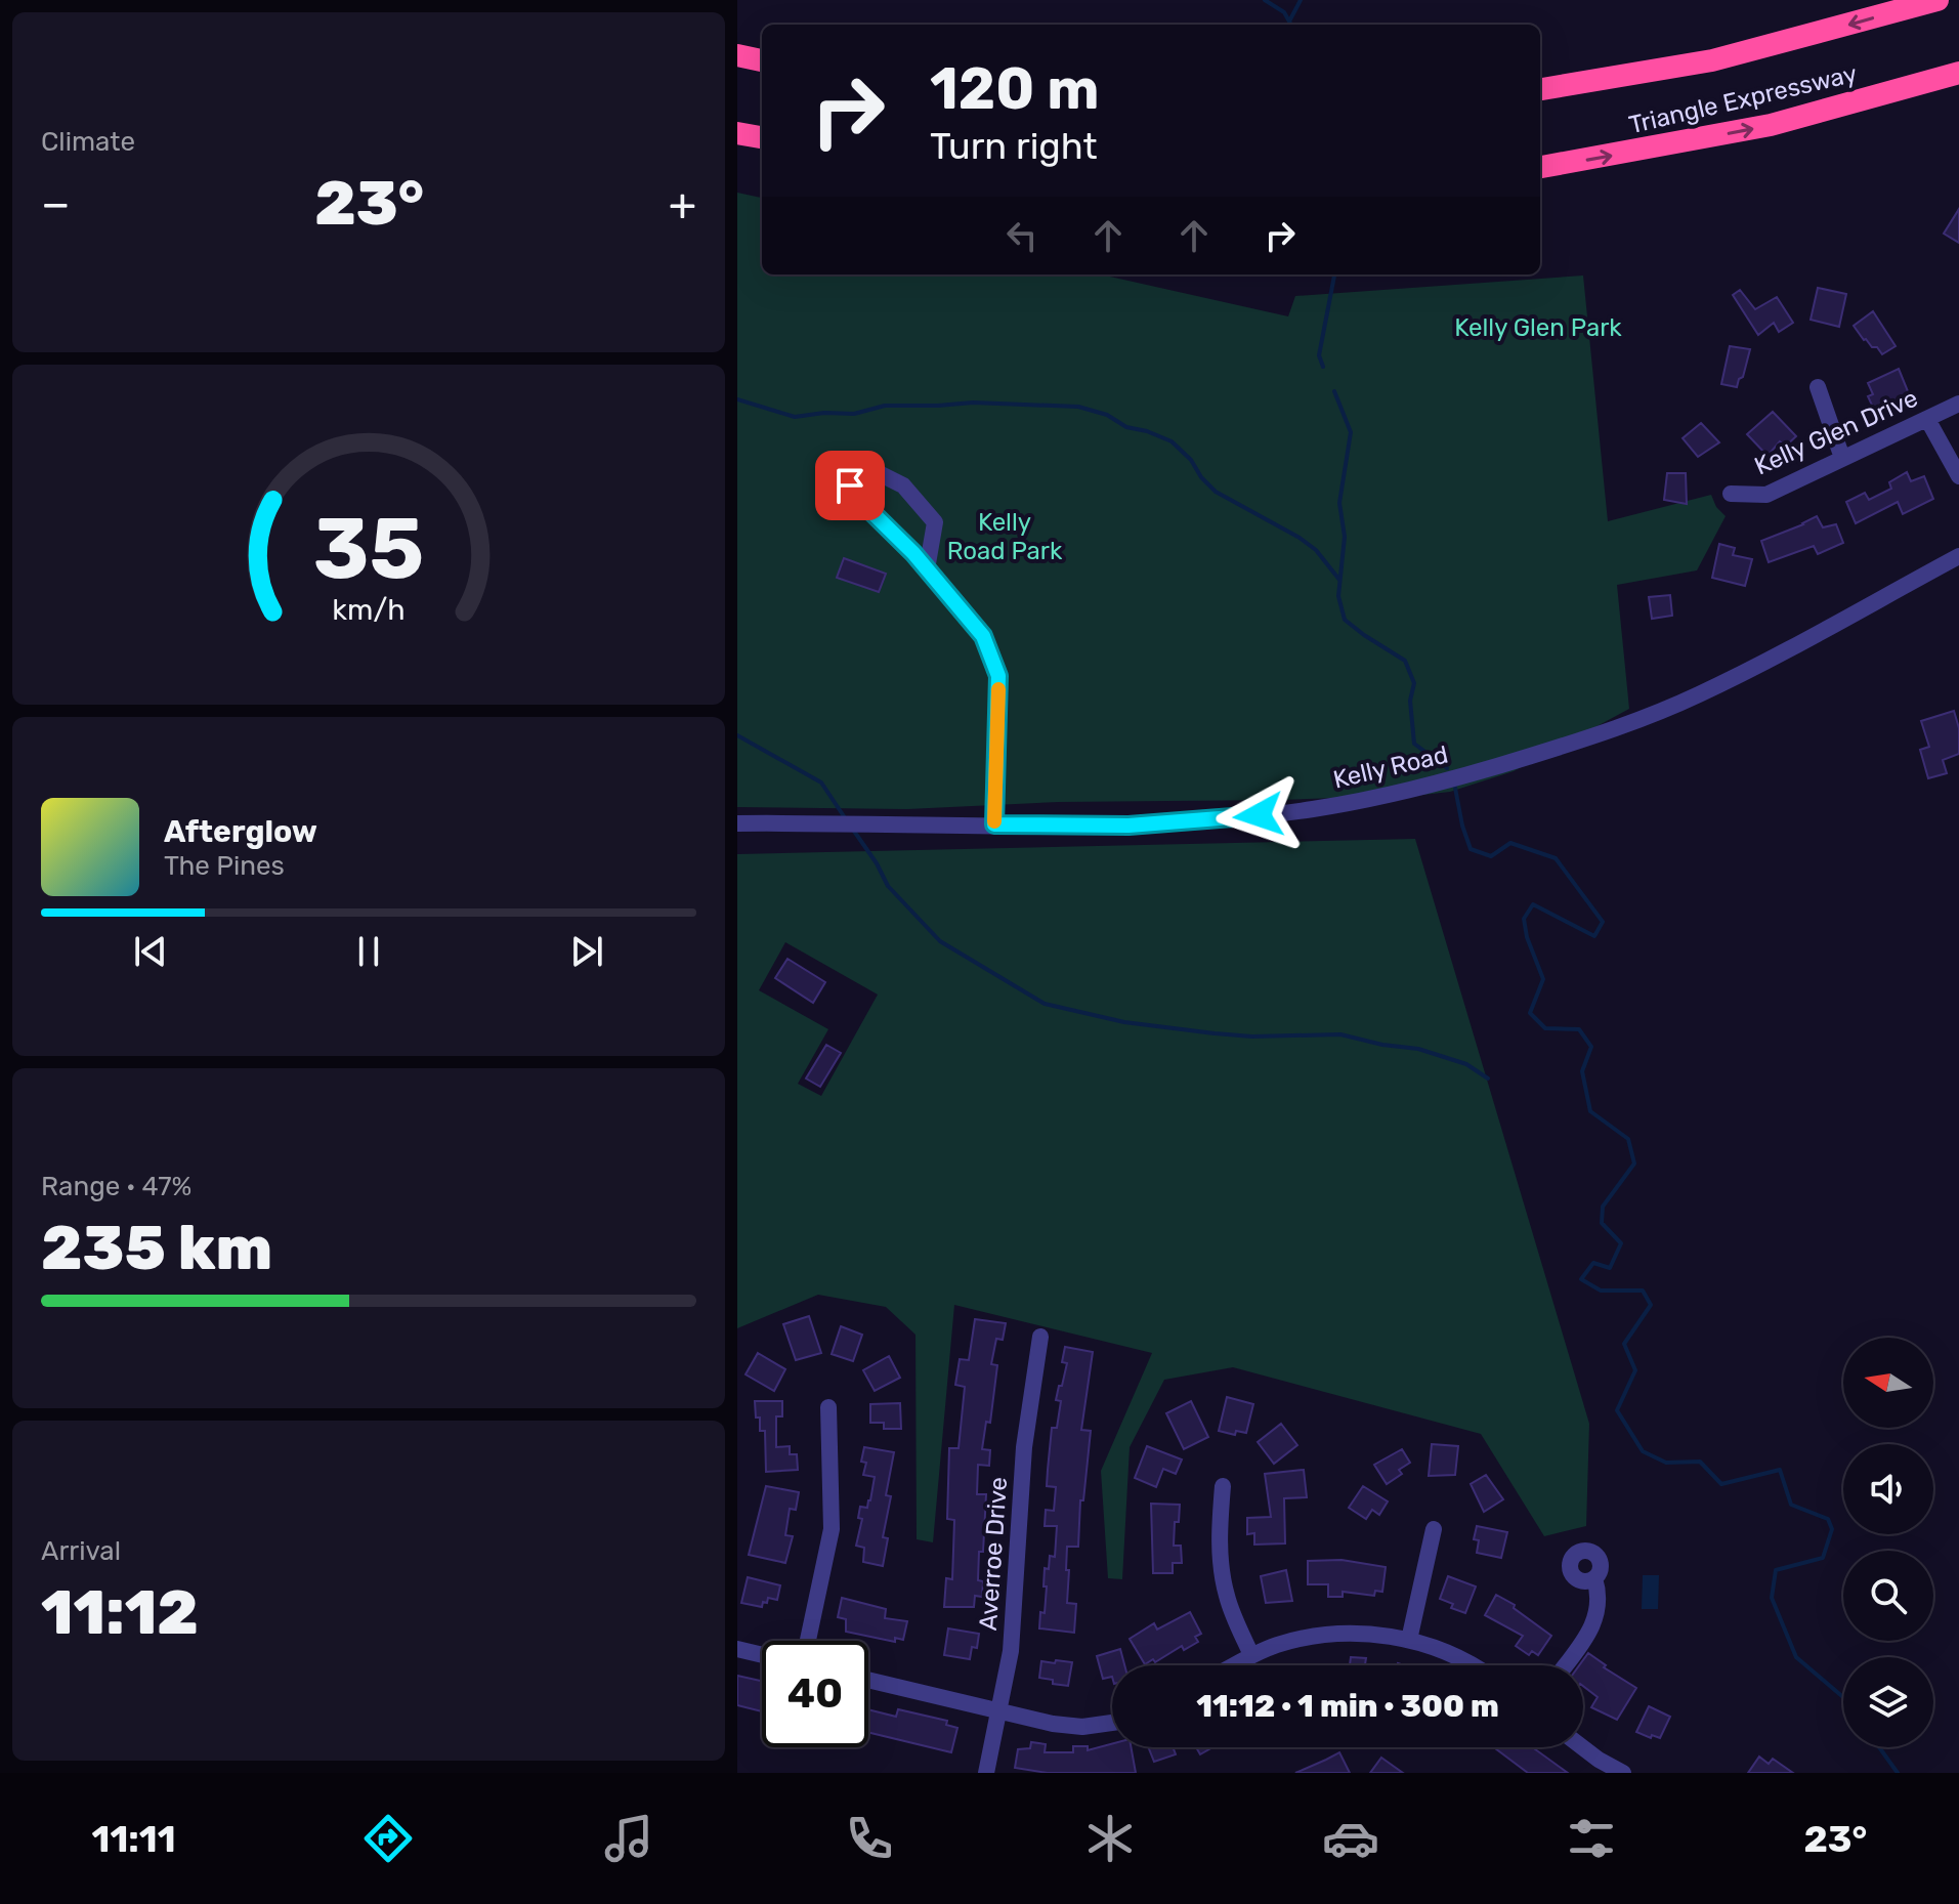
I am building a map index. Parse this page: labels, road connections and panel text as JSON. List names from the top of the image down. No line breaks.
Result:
{"streets":{"highway":["Triangle Expressway"],"street":["Kelly Glen Drive","Kelly Road","Averroe Drive"]},"parks":["Kelly Glen Park","Kelly Road Park"],"north":"left","page":{"tile":["Climate",["Range · 47%","235 km"],["Arrival","11:12"]],"turn":["120 m","Turn right"],"heat":["−","23°","+"],"song":["Afterglow","The Pines"],"limit":"40","trip":"11:12 · 1 min · 300 m","tabs":["11:11","23°"],"gauge":["35","km/h"]}}
